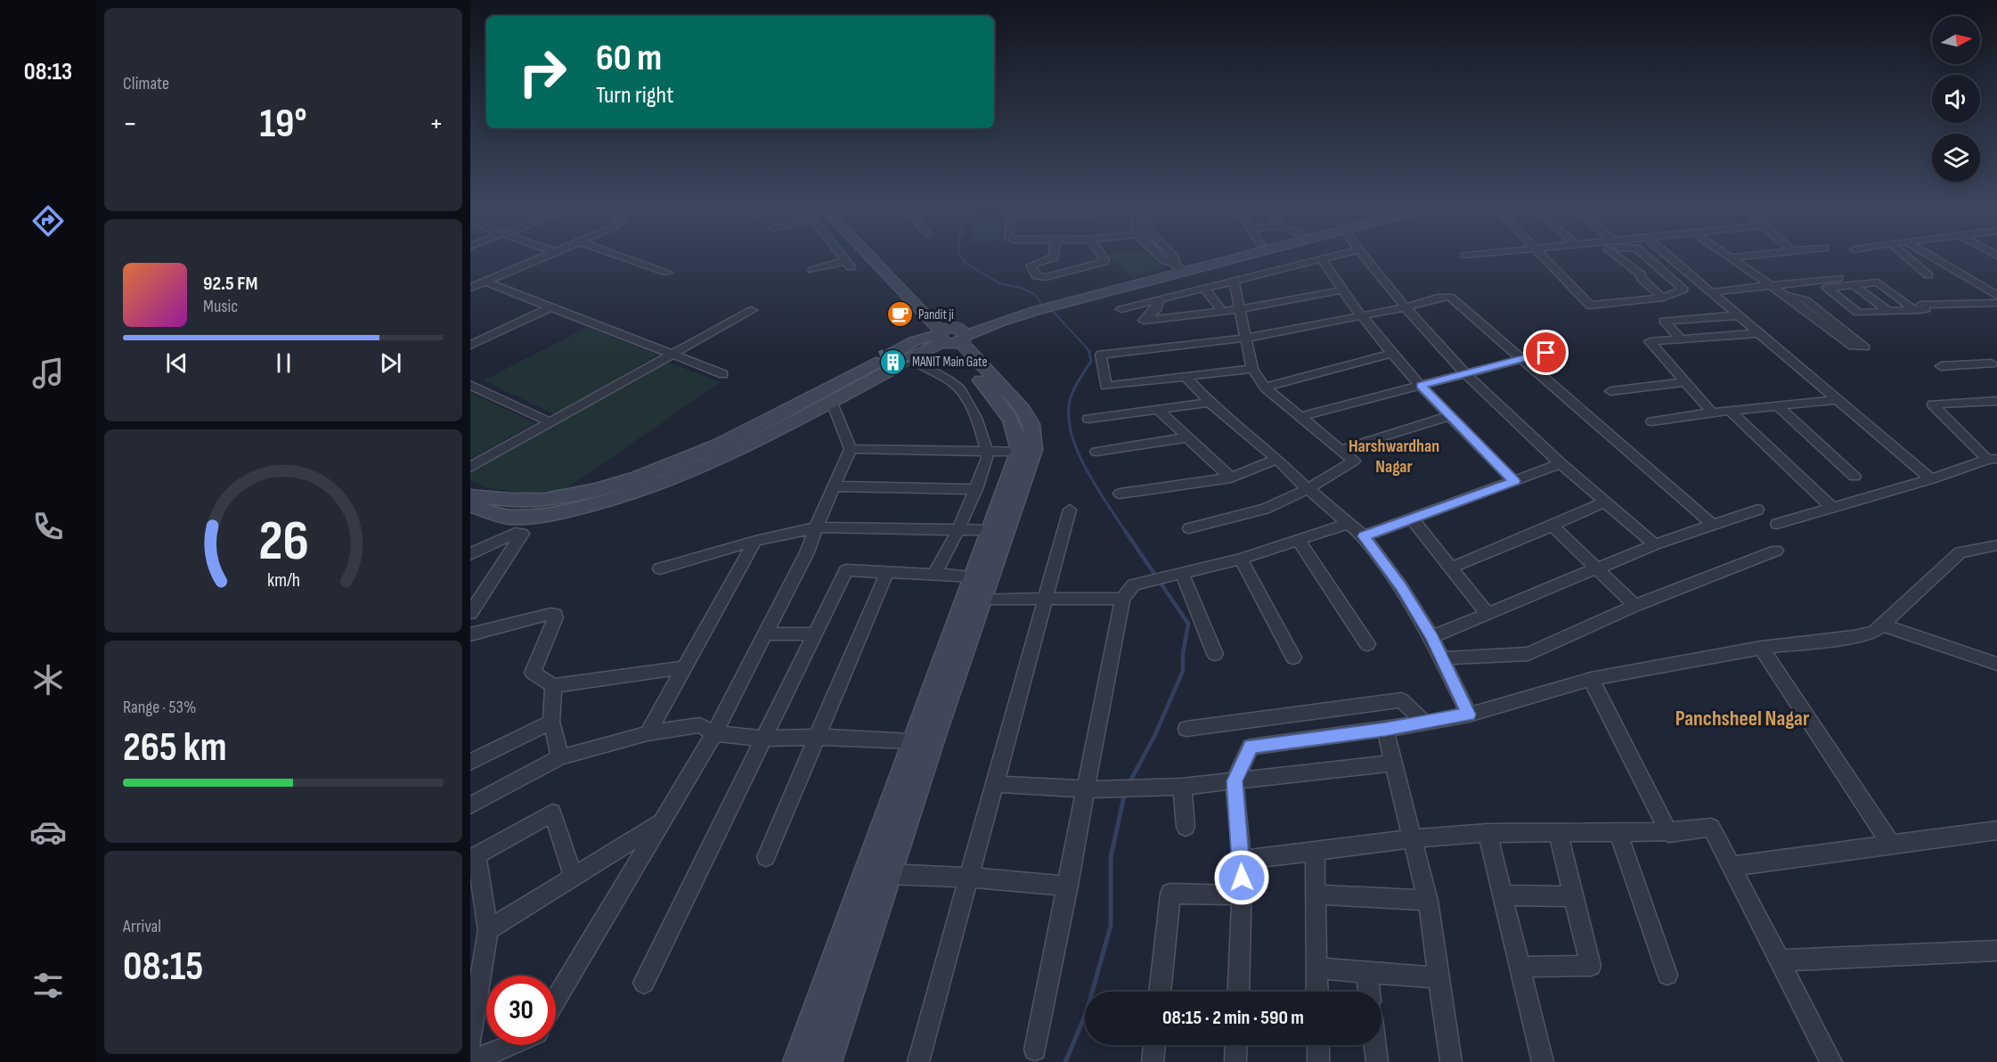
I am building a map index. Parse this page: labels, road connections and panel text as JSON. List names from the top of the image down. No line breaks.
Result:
{"districts":["Harshwardhan Nagar","Panchsheel Nagar"],"places":{"cafe":["Pandit ji"],"building":["MANIT Main Gate"]},"north":"right","page":{"tabs":"08:13","tile":["Climate",["Range · 53%","265 km"],["Arrival","08:15"]],"turn":["60 m","Turn right"],"heat":["−","19°","+"],"song":["92.5 FM","Music"],"limit":"30","trip":"08:15 · 2 min · 590 m","gauge":["26","km/h"]}}
